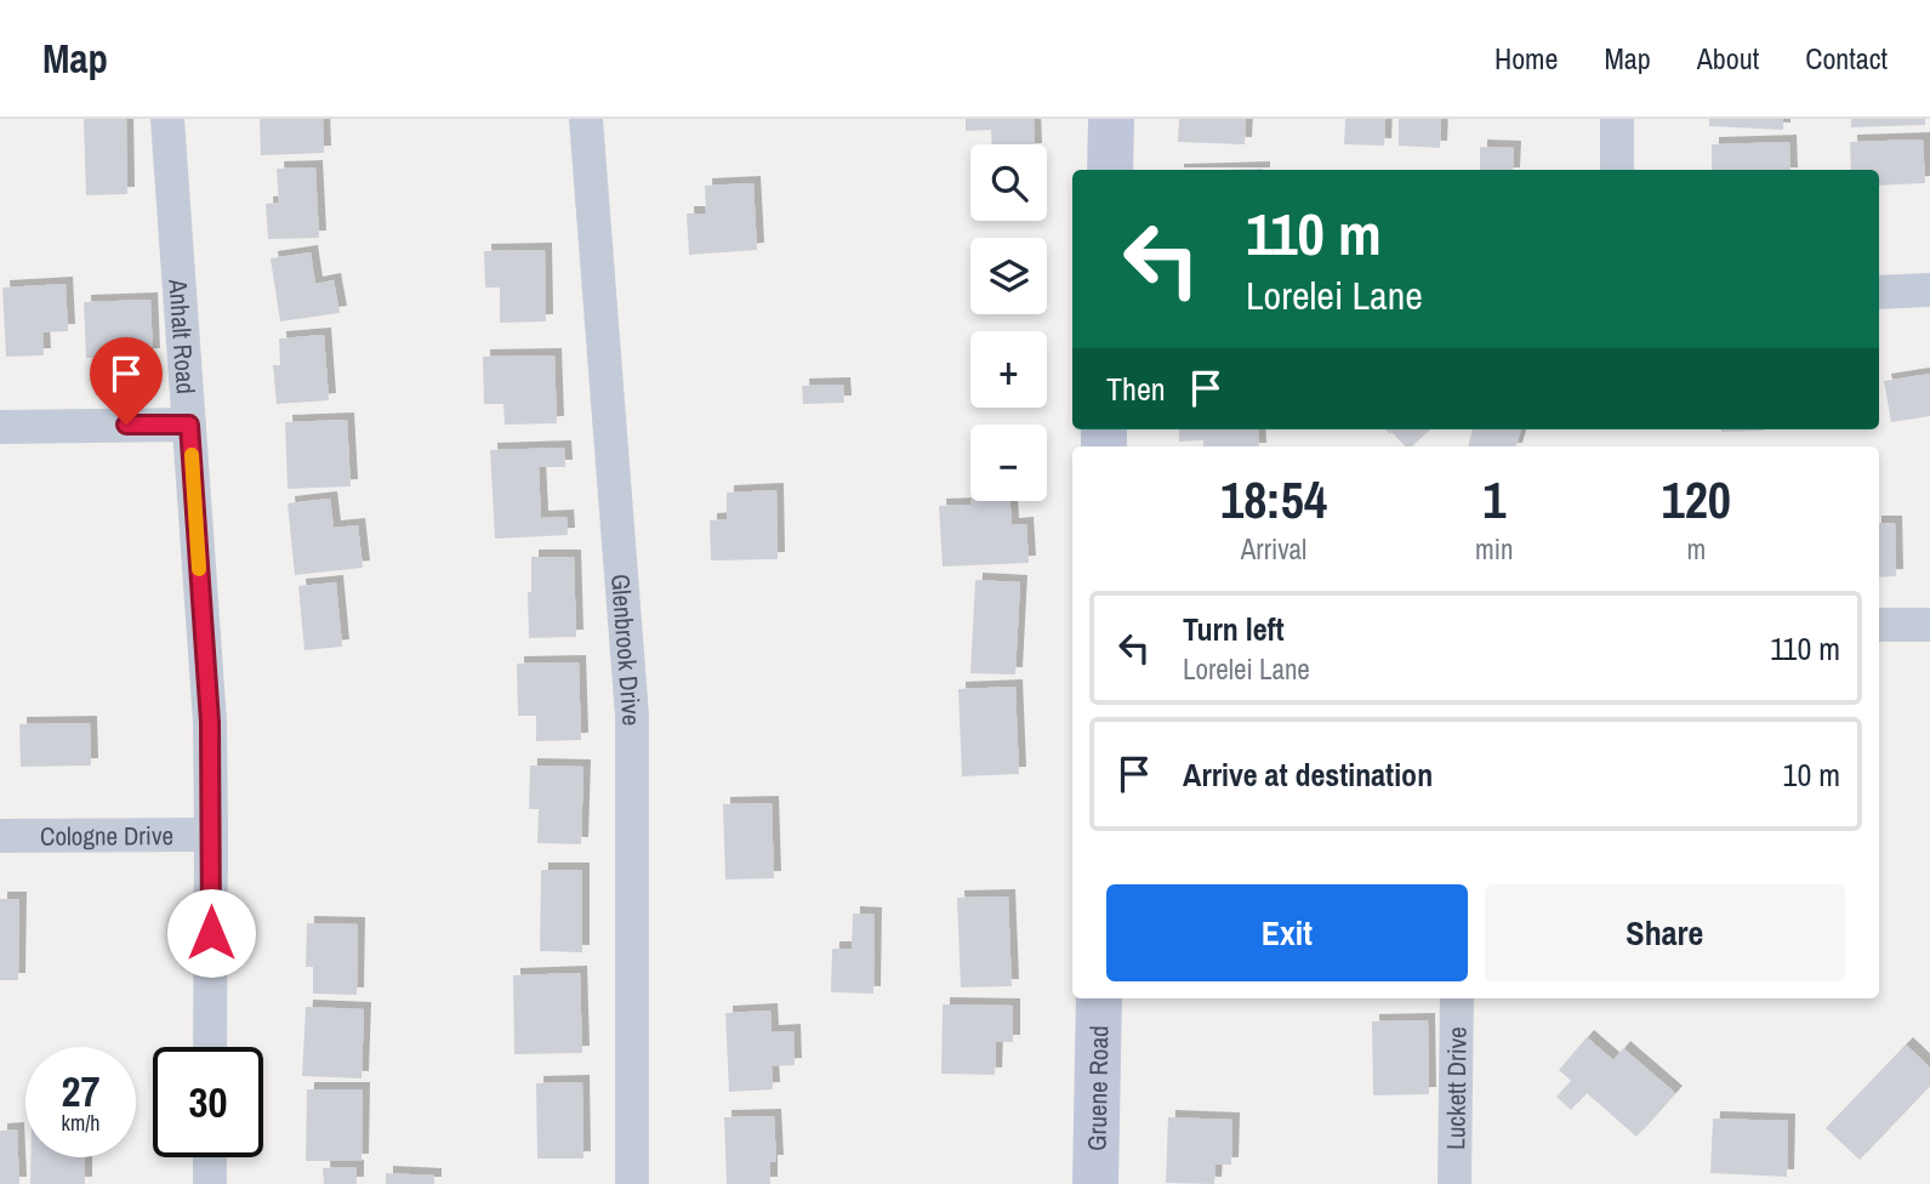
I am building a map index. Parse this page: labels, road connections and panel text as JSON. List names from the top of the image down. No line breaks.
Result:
{"streets":{"street":["Anhalt Road","Glenbrook Drive","Cologne Drive","Gruene Road","Luckett Drive"]},"crossings":[["Anhalt Road","Cologne Drive"]],"page":{"header":"Map","nav":["Home","Map","About","Contact"],"map_buttons":["+","−"],"turn":["110 m","Lorelei Lane"],"then":"Then","eta":["18:54","Arrival","1","min","120","m"],"list":[{"name":"Turn left","note":"Lorelei Lane","value":"110 m"},{"name":"Arrive at destination","value":"10 m"}],"buttons":["Exit","Share"],"speed":"27 km/h","limit":"30"}}
